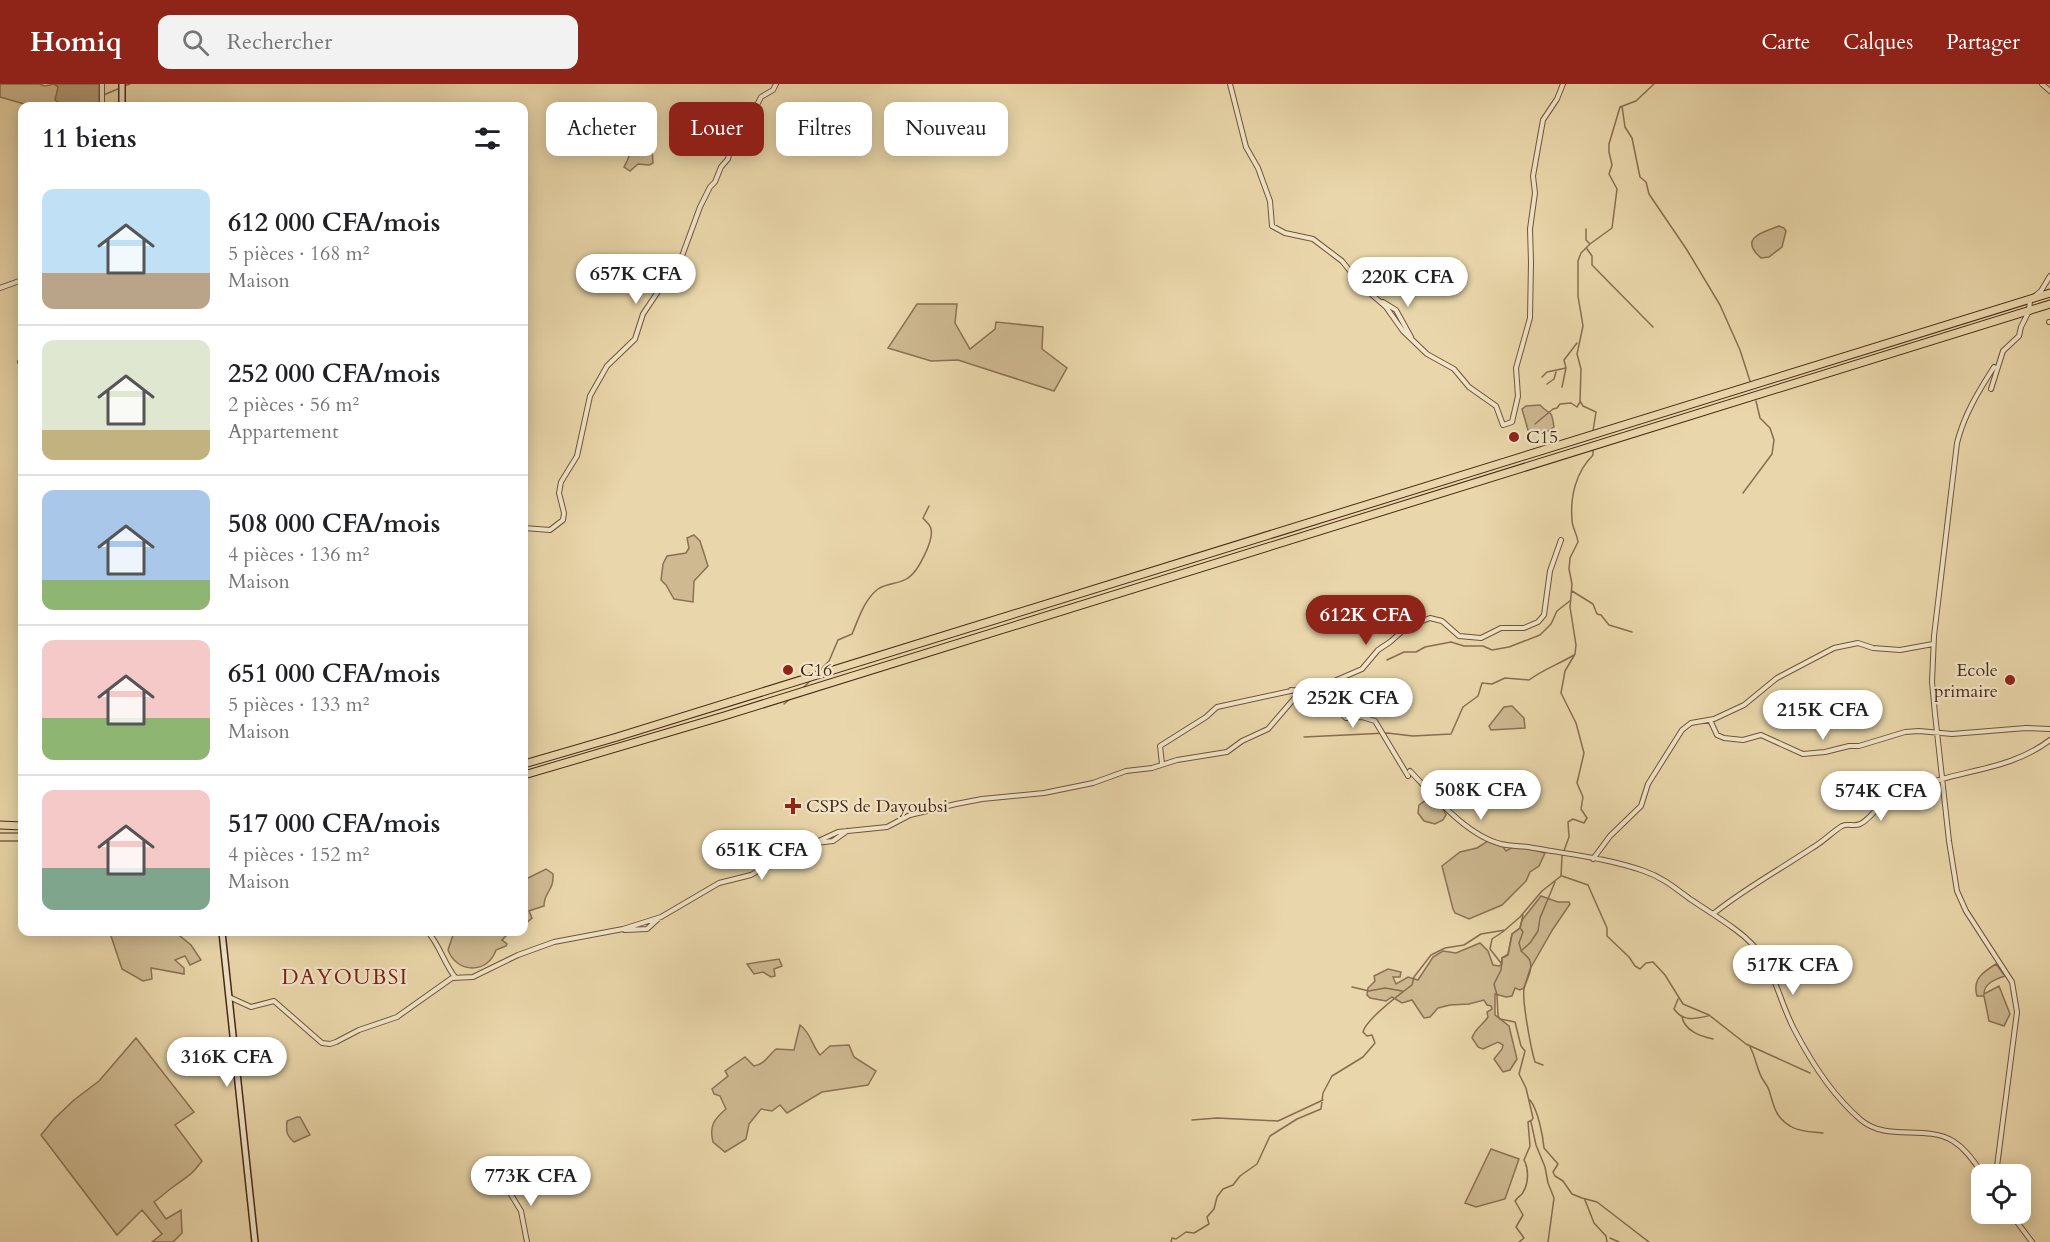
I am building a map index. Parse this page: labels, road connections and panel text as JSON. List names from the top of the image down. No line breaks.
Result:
{"districts":["DAYOUBSI"],"places":{"other":["C15","C16","Ecole primaire"],"health":["CSPS de Dayoubsi"]},"page":{"header":"Homiq","search":"Rechercher","nav":["Carte","Calques","Partager"],"chip":["Acheter","Louer","Filtres","Nouveau"],"heading":"11 biens","list":[{"name":"612 000 CFA/mois","note":"5 pièces · 168 m² · Maison"},{"name":"252 000 CFA/mois","note":"2 pièces · 56 m² · Appartement"},{"name":"508 000 CFA/mois","note":"4 pièces · 136 m² · Maison"},{"name":"651 000 CFA/mois","note":"5 pièces · 133 m² · Maison"},{"name":"517 000 CFA/mois","note":"4 pièces · 152 m² · Maison"}],"price":["657K CFA","220K CFA","612K CFA","252K CFA","215K CFA","508K CFA","574K CFA","651K CFA","517K CFA","316K CFA","773K CFA"]}}
